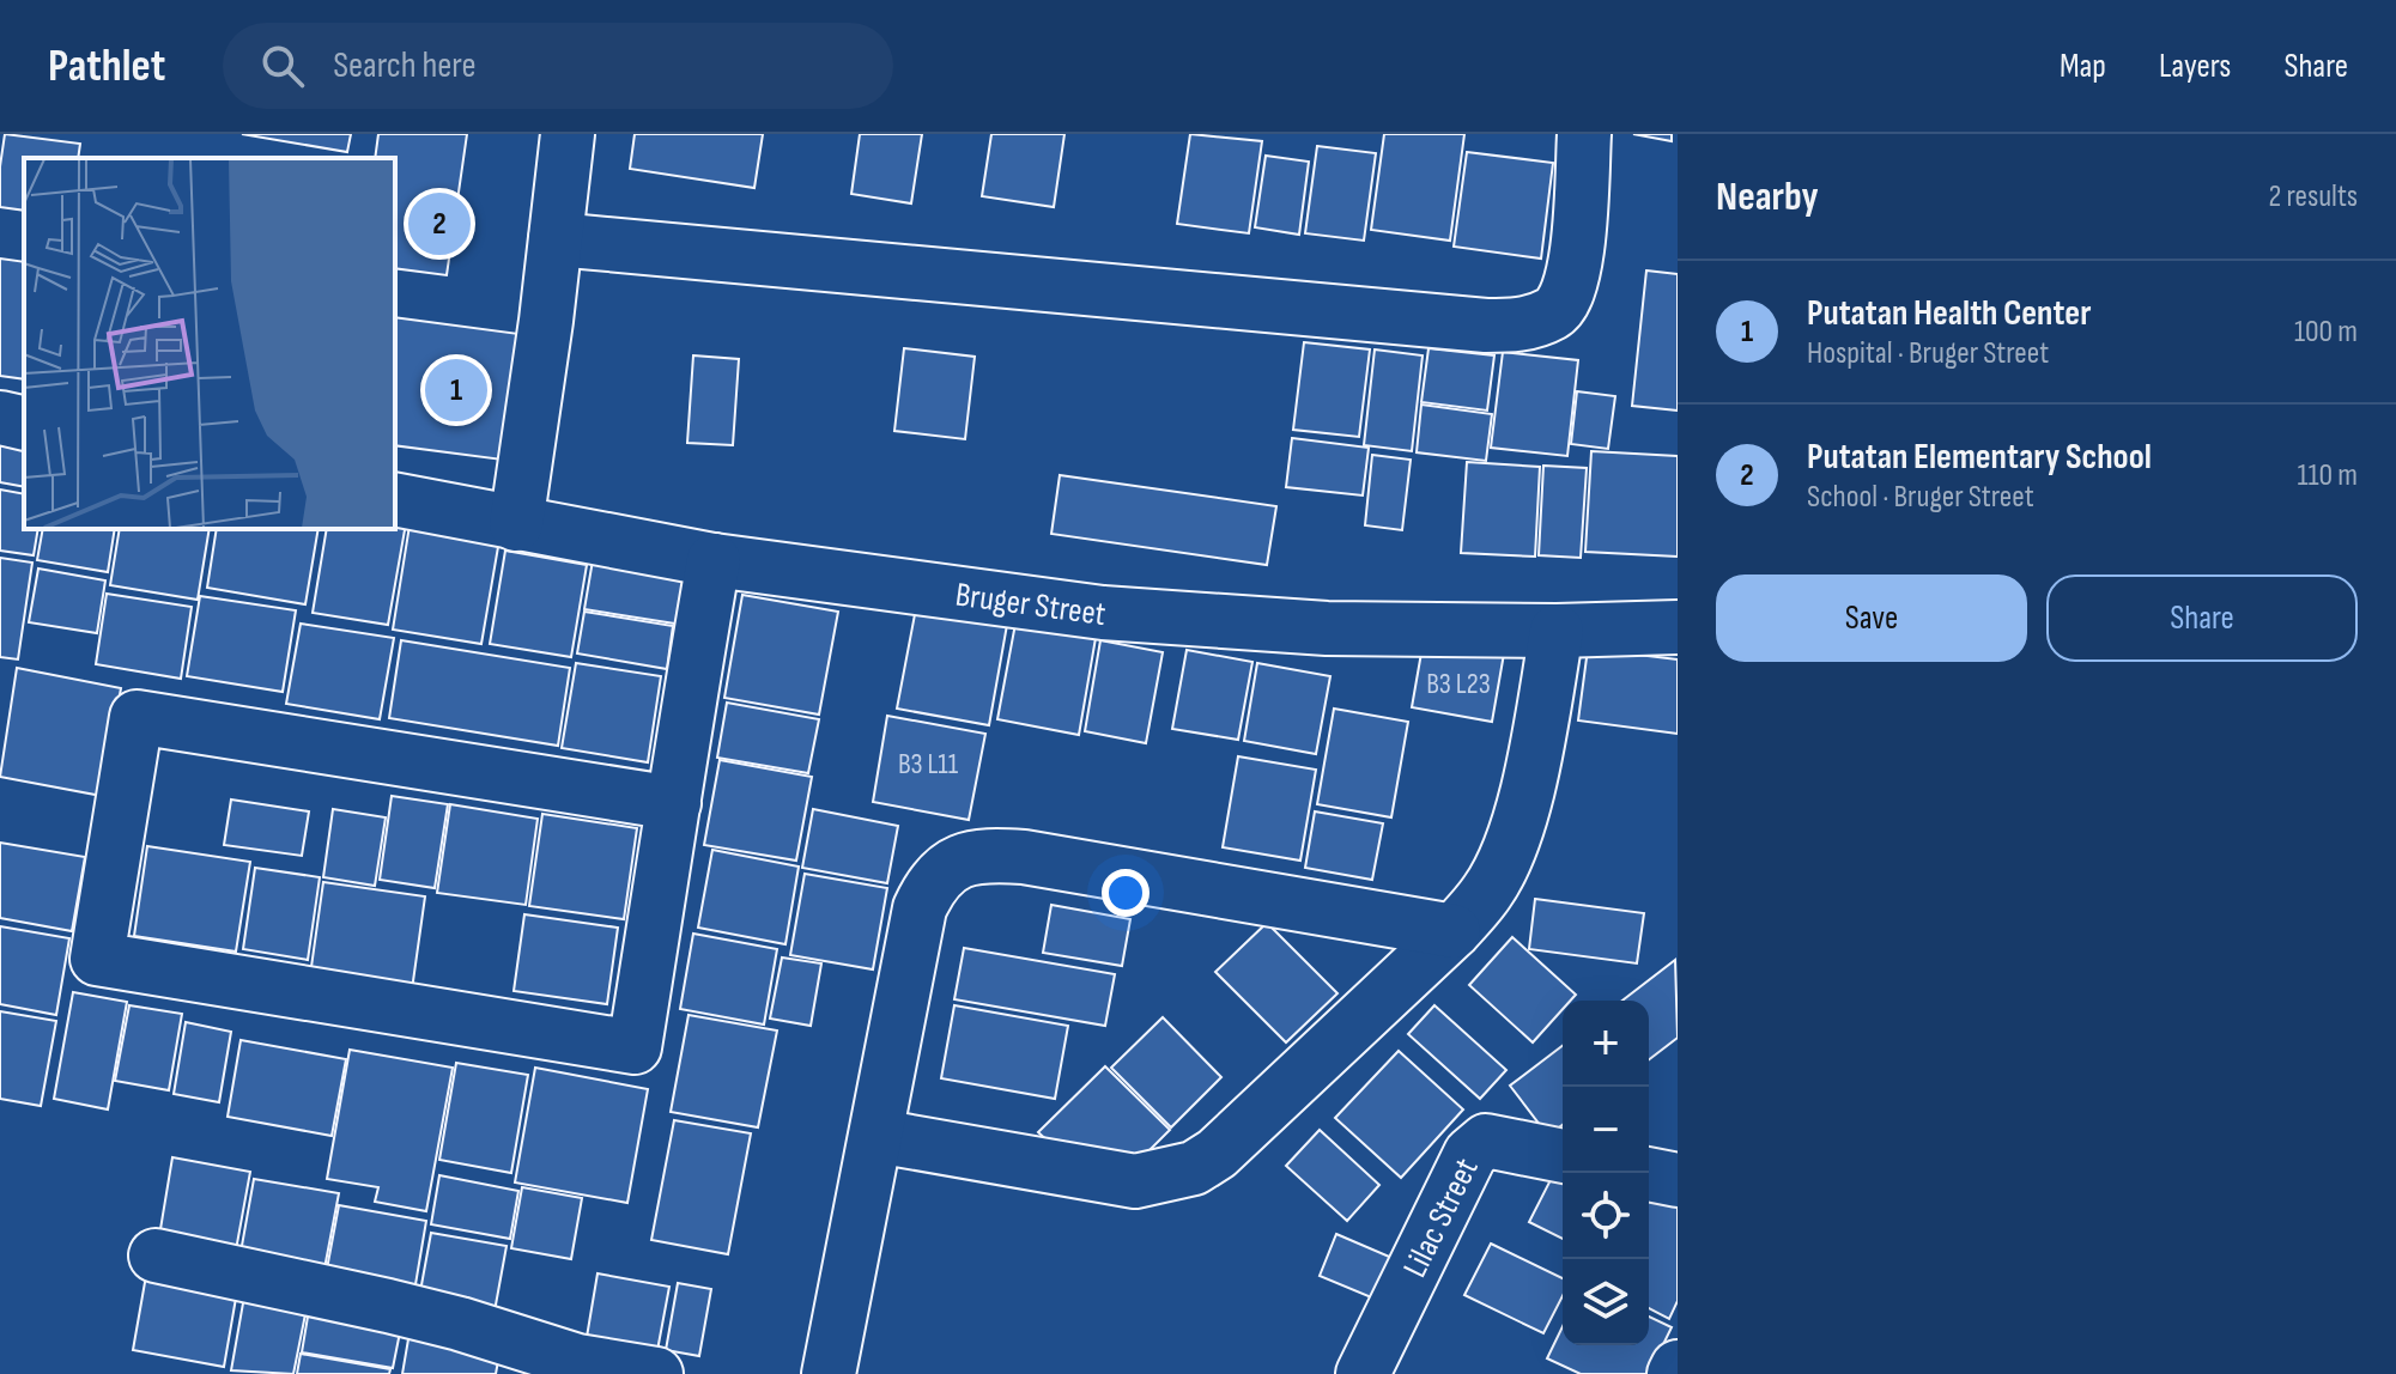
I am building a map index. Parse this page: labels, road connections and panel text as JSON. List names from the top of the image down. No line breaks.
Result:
{"streets":{"street":["Bruger Street","Lilac Street"]},"house_numbers":["B3 L23","B3 L11"],"page":{"header":"Pathlet","search":"Search here","nav":["Map","Layers","Share"],"heading":["Nearby","2 results"],"pins":["2","1"],"list":[{"mark":"1","name":"Putatan Health Center","note":"Hospital · Bruger Street","value":"100 m"},{"mark":"2","name":"Putatan Elementary School","note":"School · Bruger Street","value":"110 m"}],"buttons":["Save","Share"],"map_buttons":["+","−"]}}
